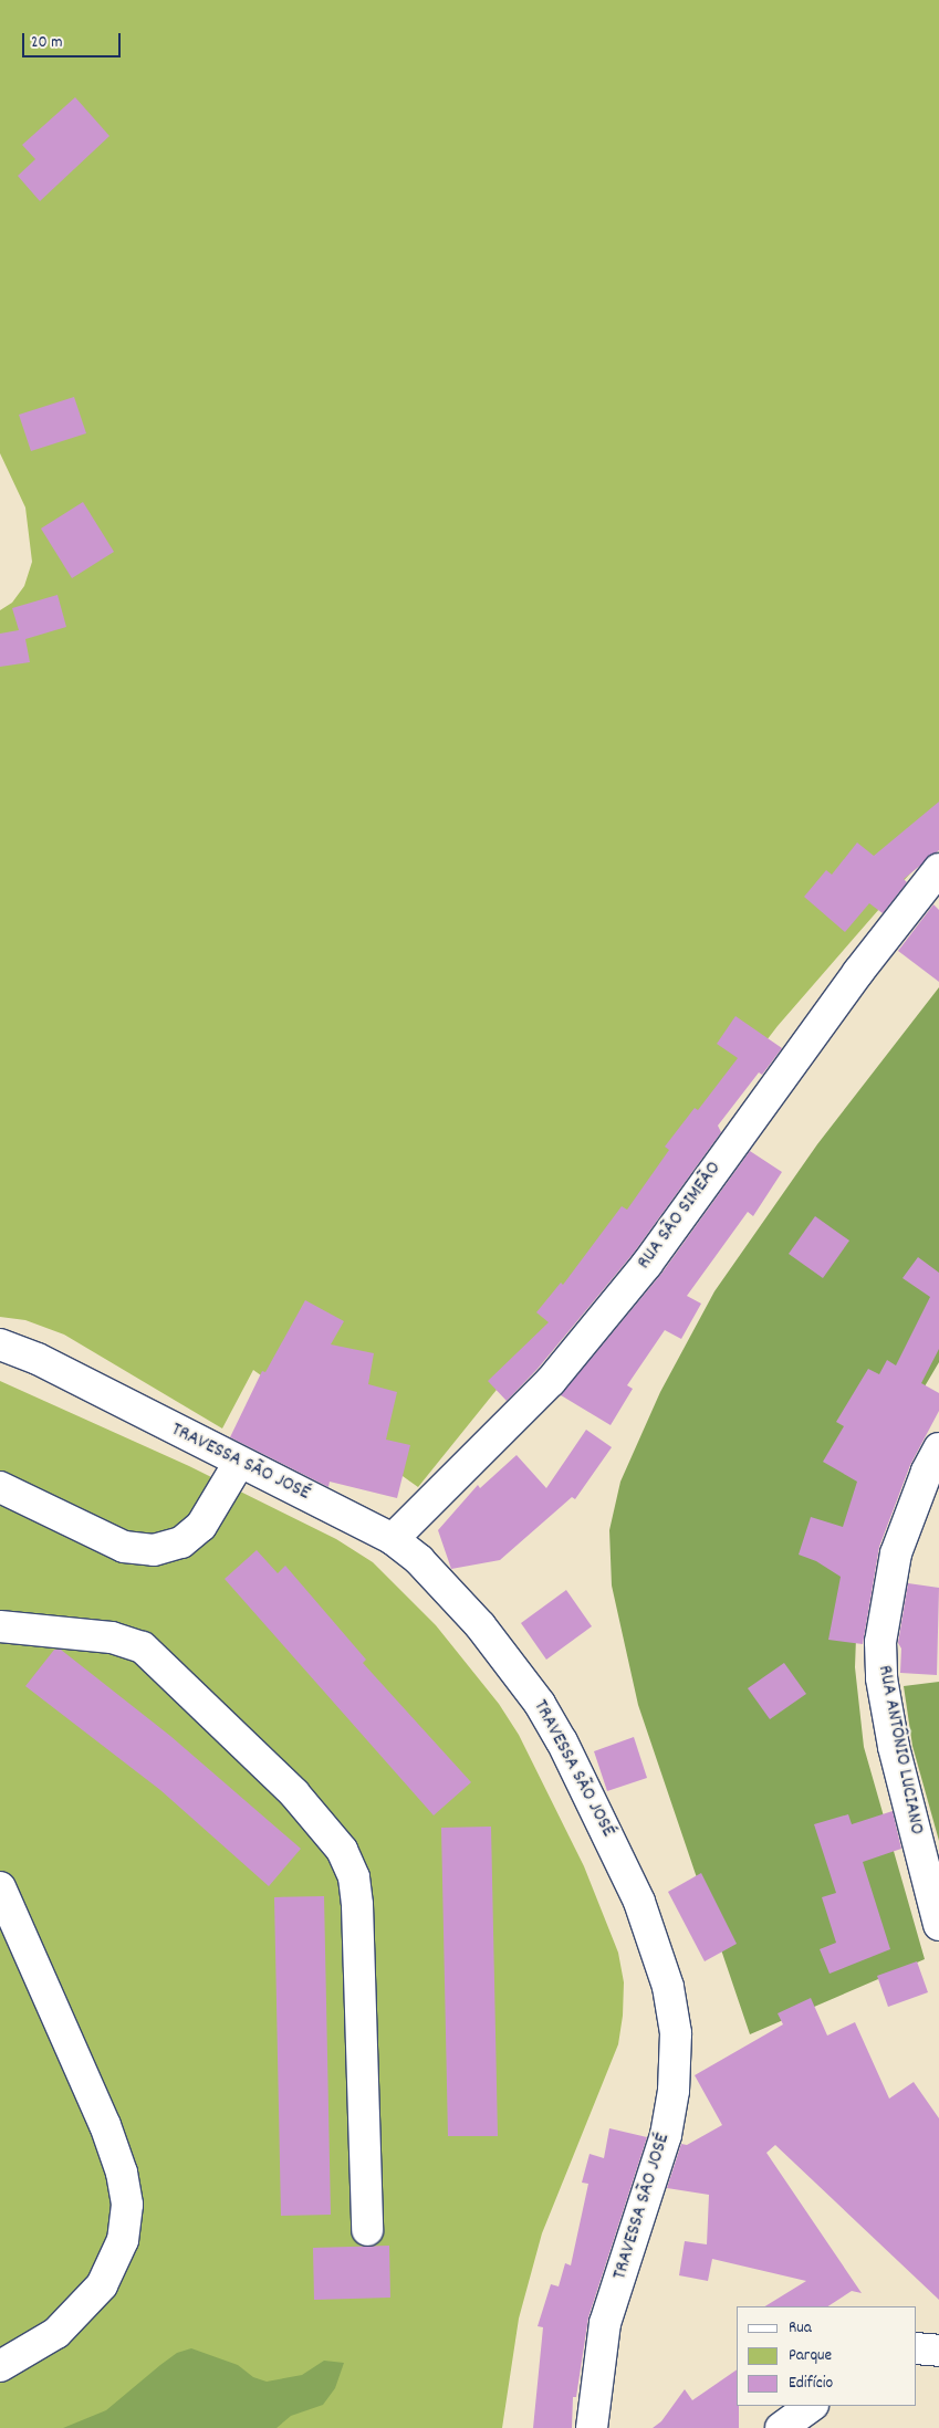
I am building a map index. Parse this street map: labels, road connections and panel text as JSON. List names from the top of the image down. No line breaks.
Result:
{"streets":{"street":["RUA SÃO SIMEÃO","TRAVESSA SÃO JOSÉ","RUA ANTÔNIO LUCIANO"]},"crossings":[["RUA SÃO SIMEÃO","TRAVESSA SÃO JOSÉ"]],"legend":["Rua","Parque","Edifício"],"scale_bar":"20 m"}
